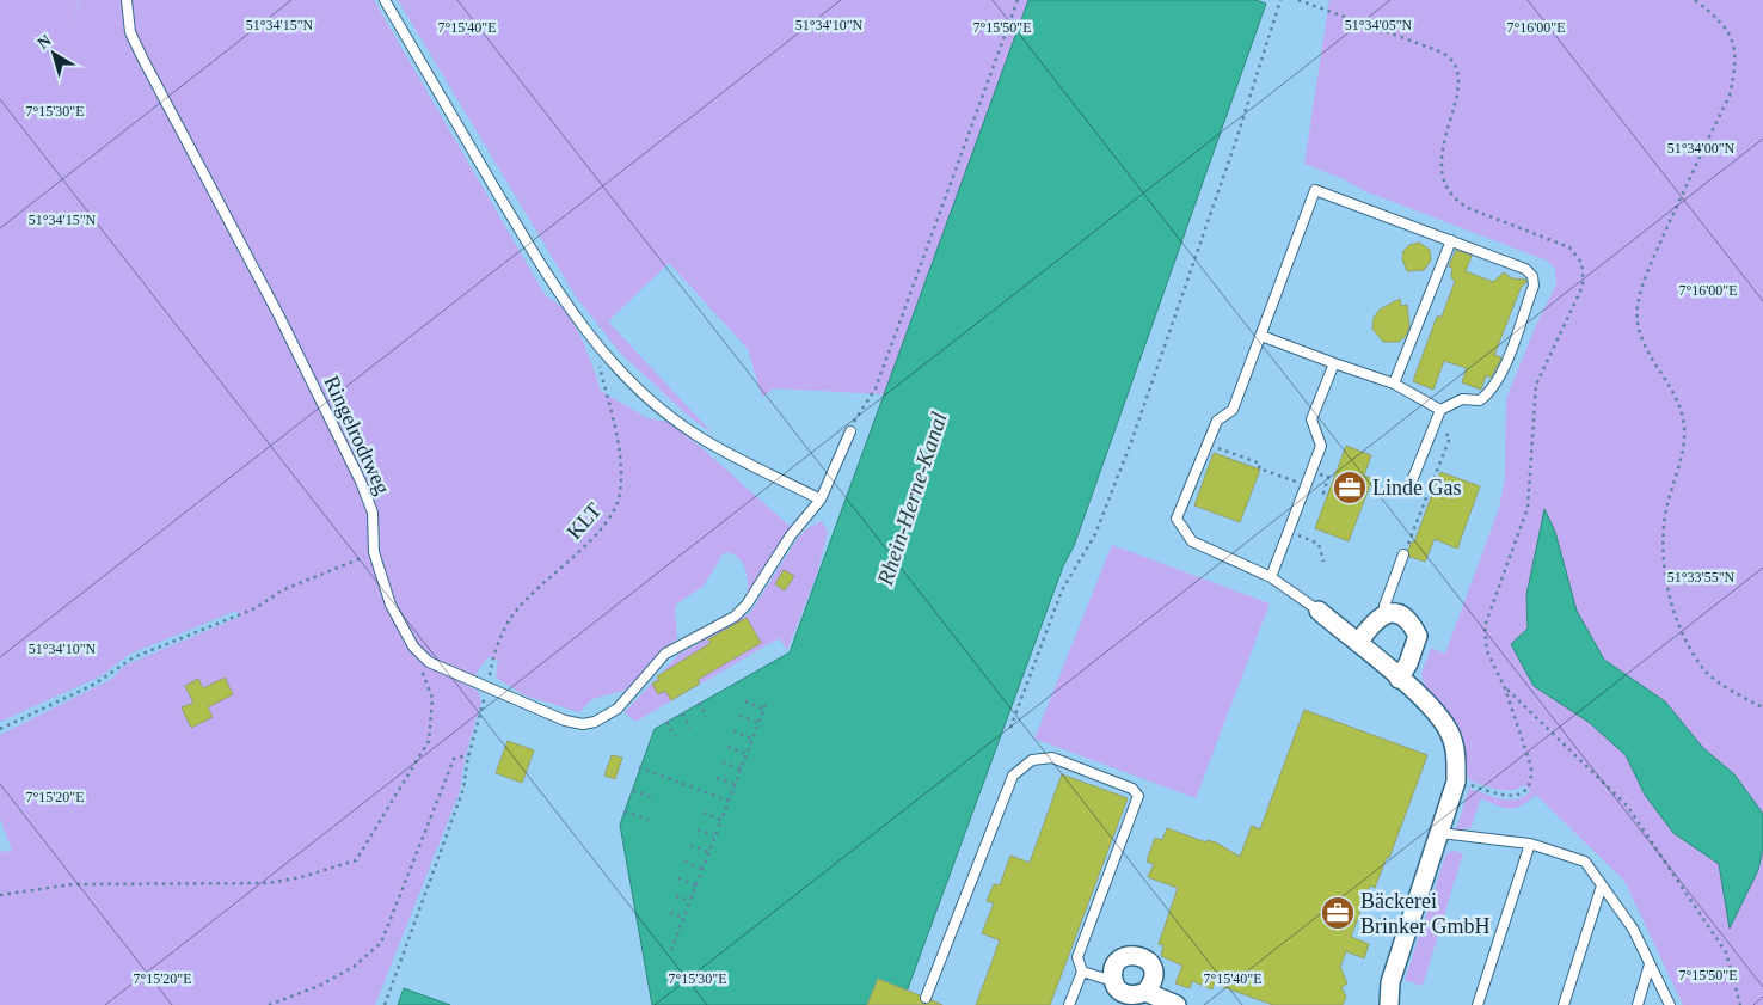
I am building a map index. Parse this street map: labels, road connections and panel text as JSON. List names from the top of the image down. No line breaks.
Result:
{"streets":{"lane":["Ringelrodtweg"],"path":["KLT"]},"crossings":[["Ringelrodtweg","KLT"]],"water":["Rhein-Herne-Kanal"],"places":{"office":["Linde Gas","Bäckerei Brinker GmbH"]},"north":"top left","coordinates":["51°34'10\"N","51°34'05\"N","51°34'15\"N","7°15'40\"E","7°15'50\"E","7°16'00\"E","7°15'30\"E","51°34'00\"N","51°33'55\"N","7°15'20\"E"]}
